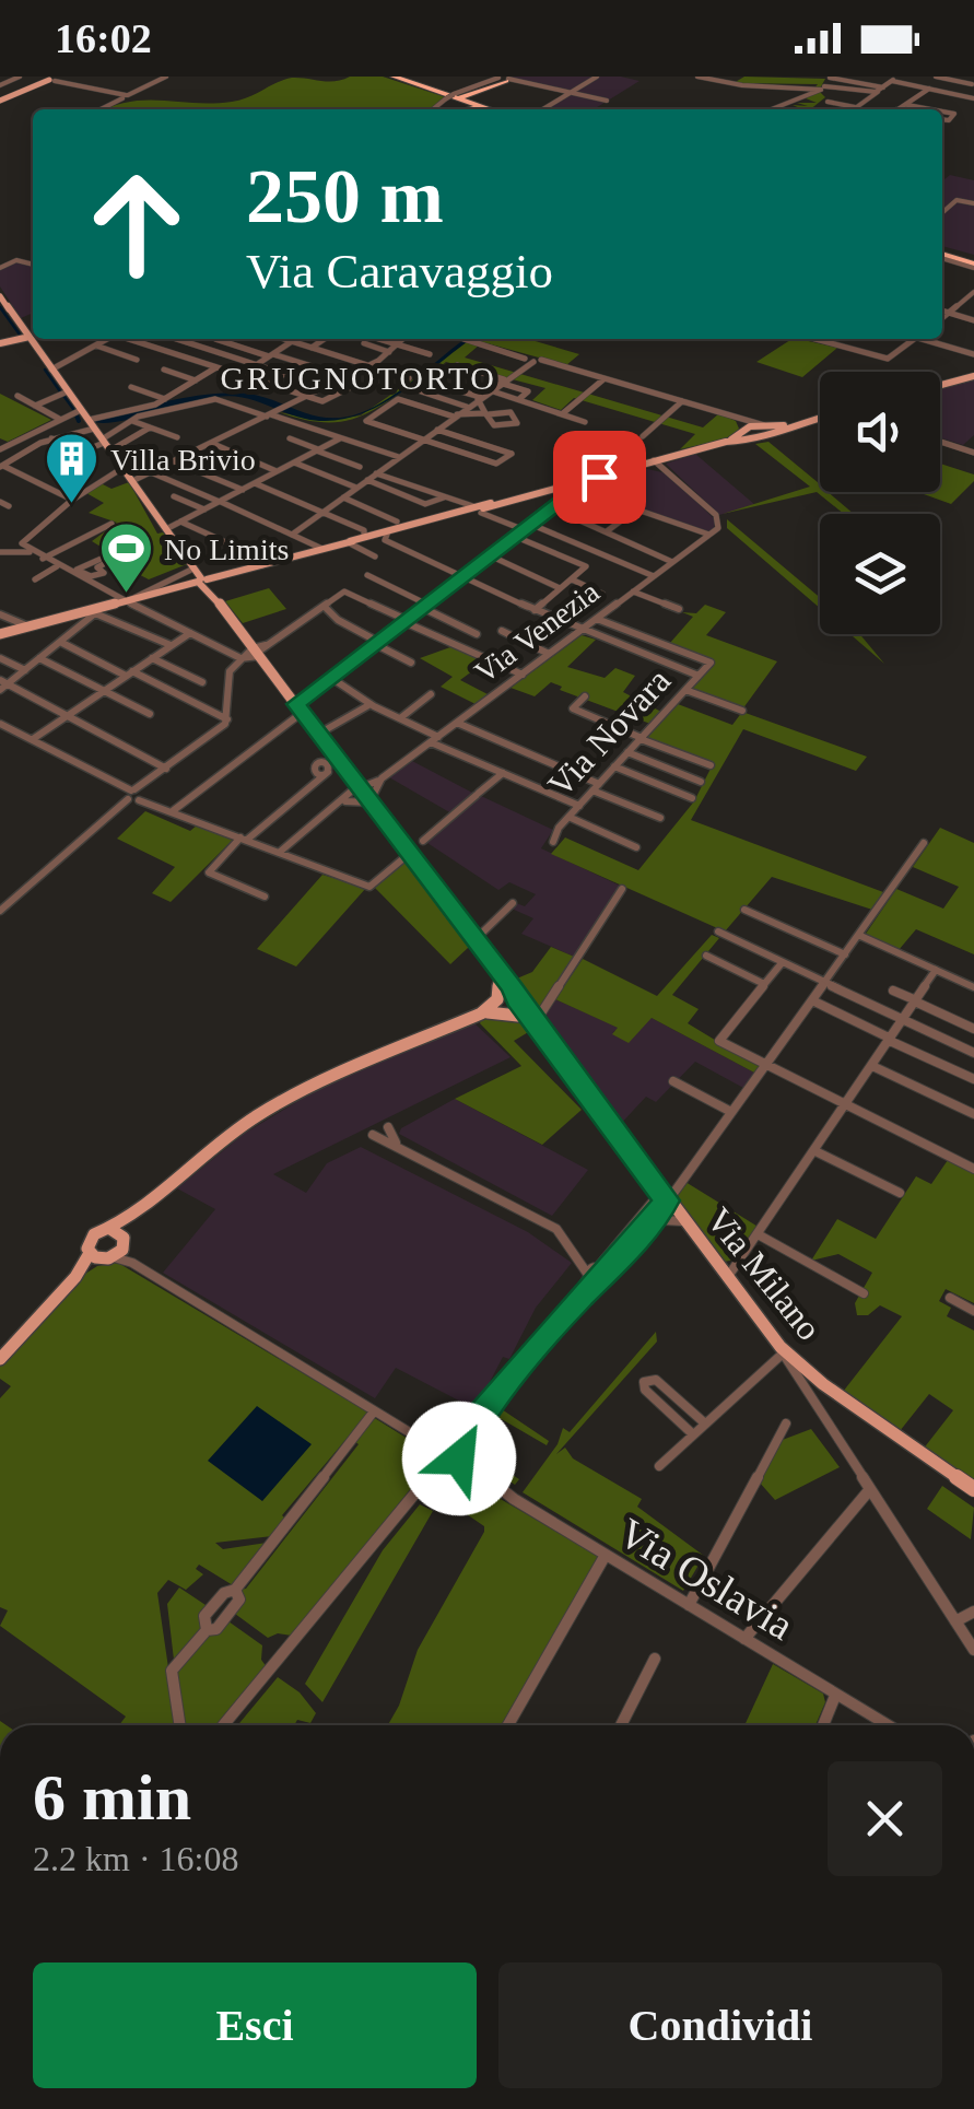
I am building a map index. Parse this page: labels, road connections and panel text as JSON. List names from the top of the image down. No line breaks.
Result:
{"streets":{"main road":["Via Milano"],"street":["Via Venezia","Via Novara","Via Oslavia"]},"crossings":[["Via Venezia","Via Novara"]],"districts":["GRUGNOTORTO"],"places":{"building":["Villa Brivio"],"sports":["No Limits"]},"page":{"status":"16:02","turn":["250 m","Via Caravaggio"],"heading":["6 min","2.2 km · 16:08"],"buttons":["Esci","Condividi"]}}
